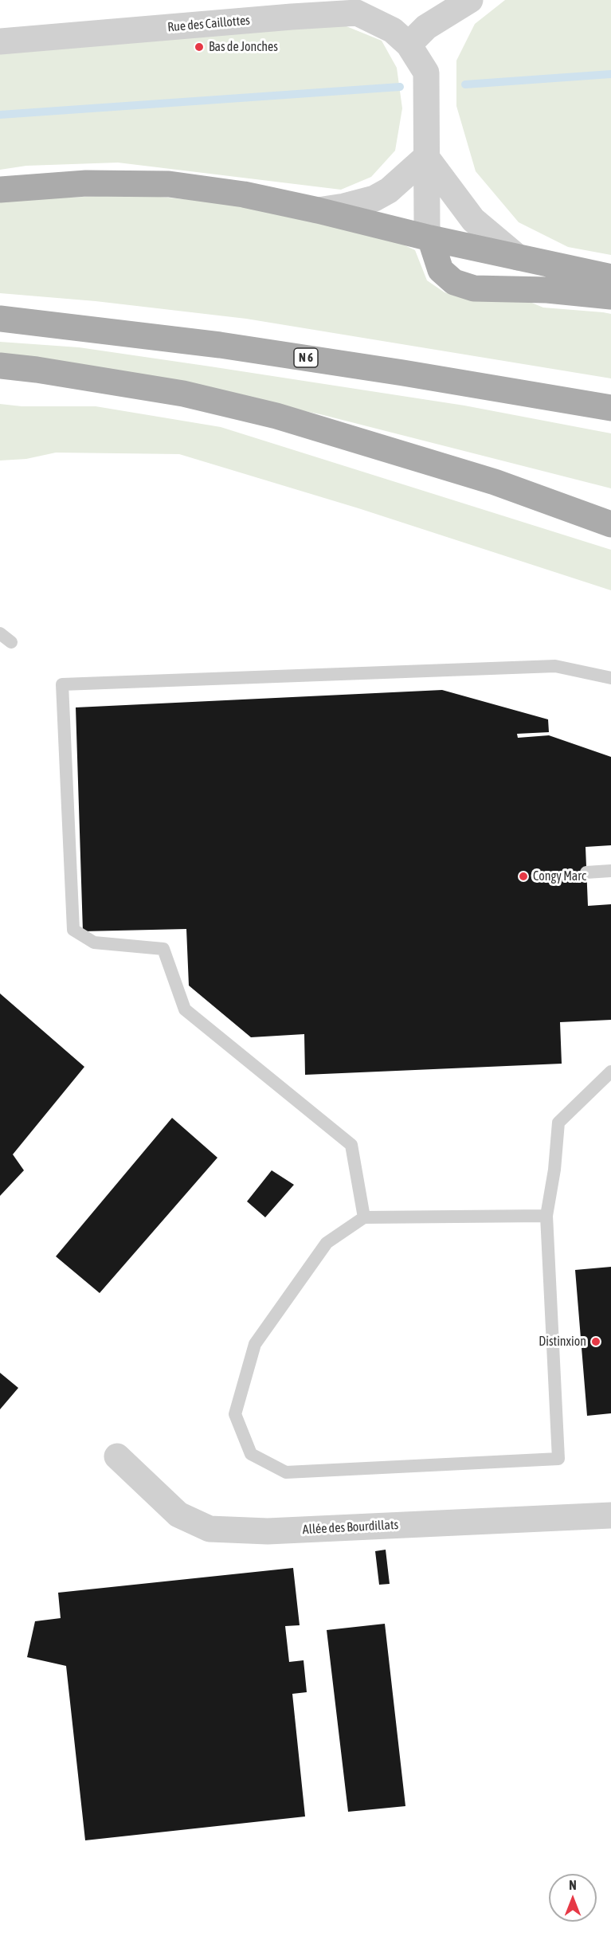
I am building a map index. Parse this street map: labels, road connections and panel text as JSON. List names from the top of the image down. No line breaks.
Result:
{"streets":{"main road":["N 6"],"street":["Rue des Caillottes","Allée des Bourdillats"]},"places":["Bas de Jonches","Congy Marc","Distinxion"],"north":"top"}
